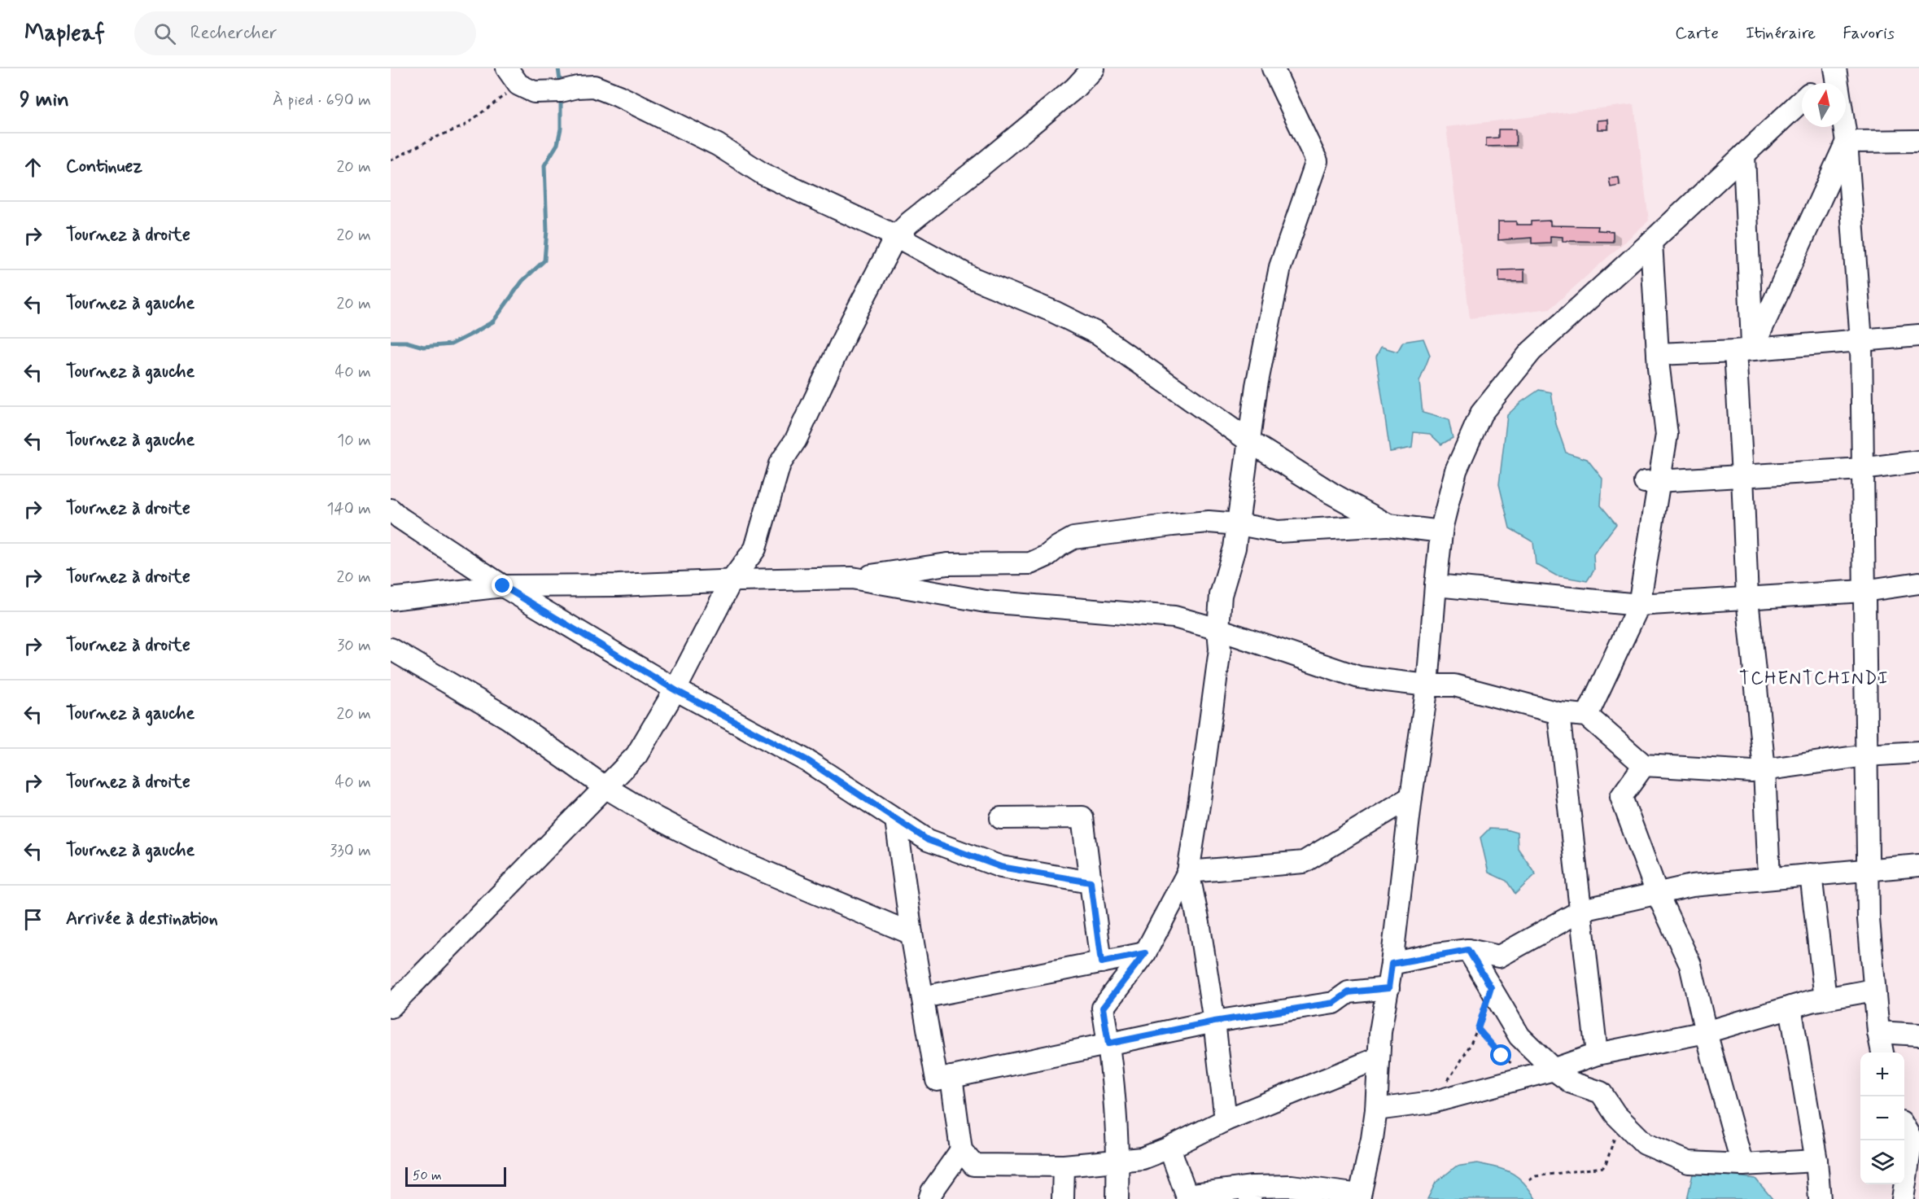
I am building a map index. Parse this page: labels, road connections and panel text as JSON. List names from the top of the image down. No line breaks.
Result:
{"districts":["TCHENTCHINDI"],"scale_bar":"50 m","north":"top","page":{"header":"Mapleaf","search":"Rechercher","nav":["Carte","Itinéraire","Favoris"],"heading":["9 min","À pied · 690 m"],"list":[["Continuez","20 m"],["Tournez à droite","20 m"],["Tournez à gauche","20 m"],["Tournez à gauche","40 m"],["Tournez à gauche","10 m"],["Tournez à droite","140 m"],["Tournez à droite","20 m"],["Tournez à droite","30 m"],["Tournez à gauche","20 m"],["Tournez à droite","40 m"],["Tournez à gauche","330 m"],"Arrivée à destination"],"map_buttons":["+","−"],"scale":"50 m"}}
